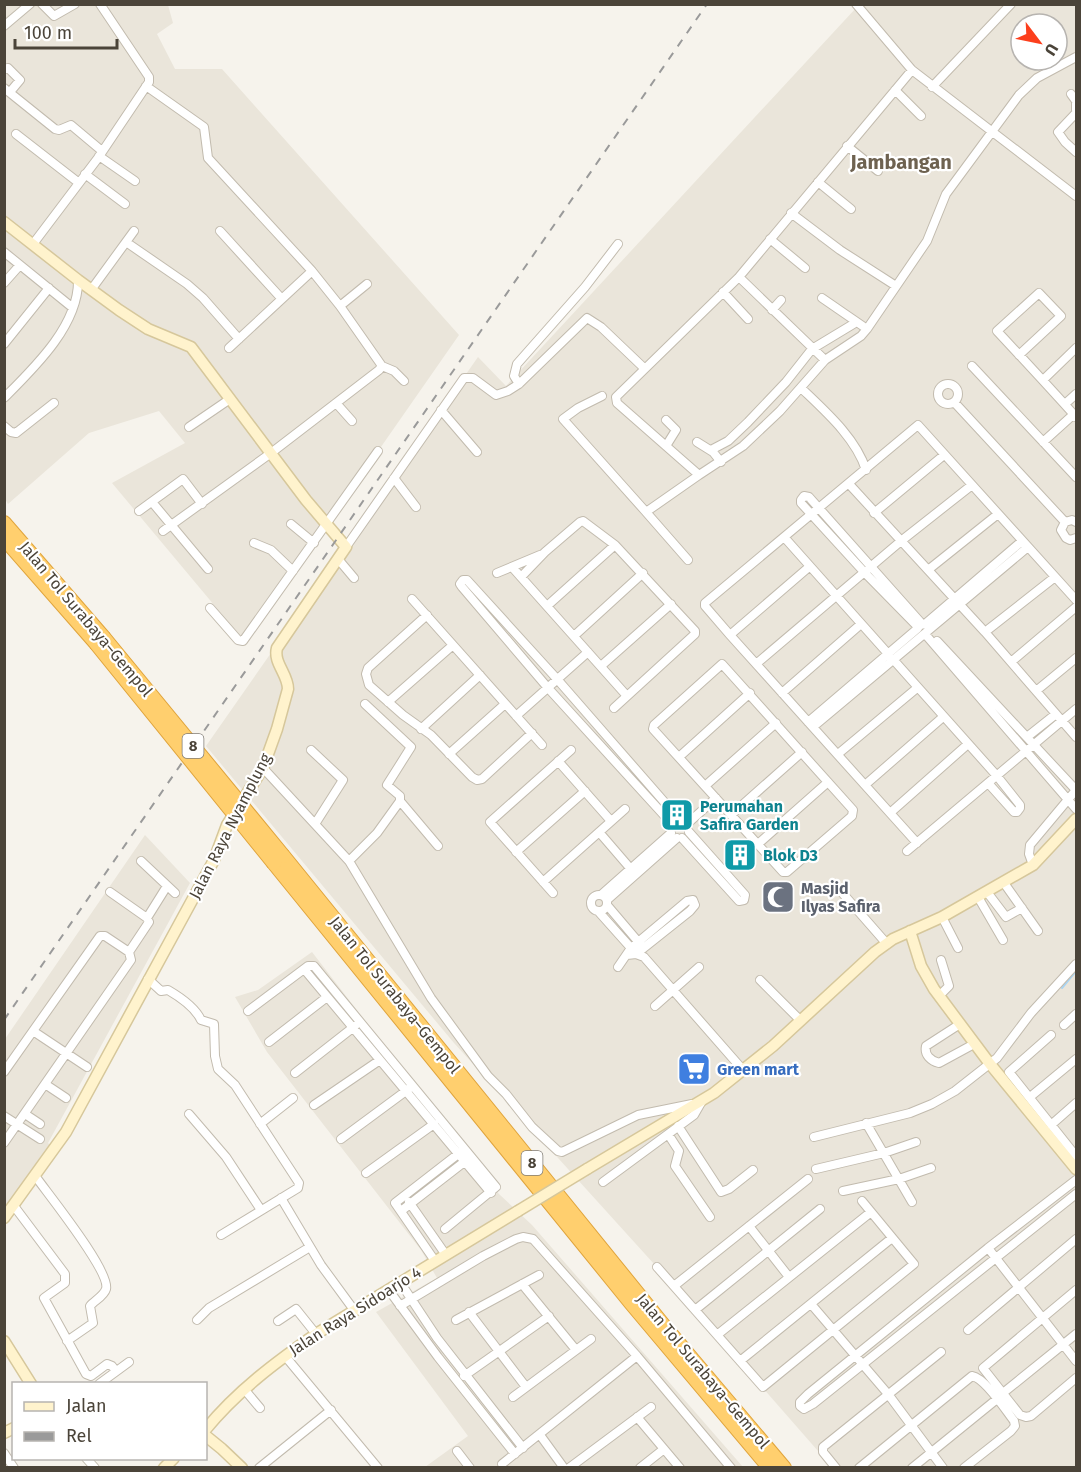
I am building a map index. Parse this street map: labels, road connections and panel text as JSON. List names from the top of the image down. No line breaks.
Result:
{"streets":{"highway":["Jalan Tol Surabaya–Gempol","8"],"street":["Jalan Raya Nyamplung","Jalan Raya Sidoarjo 4"]},"districts":["Jambangan"],"places":{"building":["Perumahan Safira Garden","Blok D3"],"mosque":["Masjid Ilyas Safira"],"supermarket":["Green mart"]},"legend":["Jalan","Rel"],"scale_bar":"100 m","north":"bottom right"}
